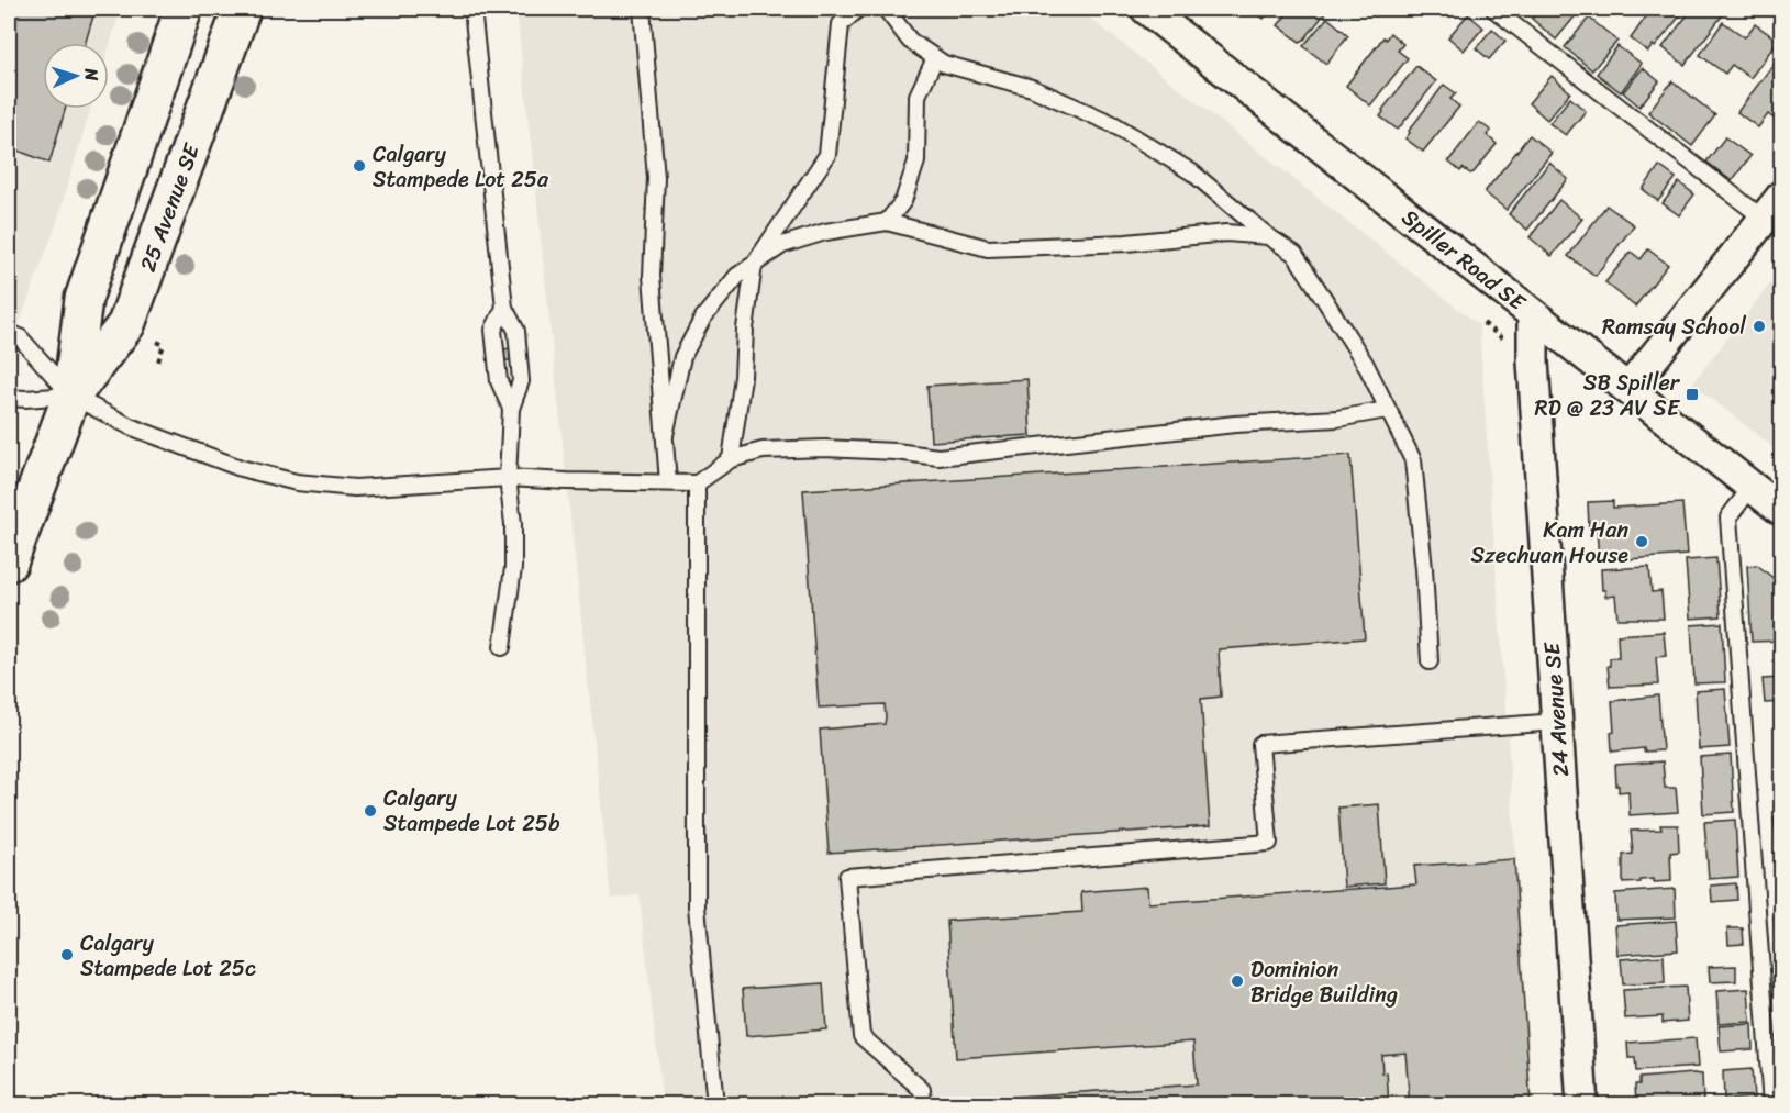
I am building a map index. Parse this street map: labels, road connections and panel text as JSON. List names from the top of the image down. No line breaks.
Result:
{"streets":{"street":["25 Avenue SE","Spiller Road SE","24 Avenue SE"]},"crossings":[["Spiller Road SE","24 Avenue SE"]],"places":{"other":["Calgary Stampede Lot 25a","Ramsay School","Kam Han Szechuan House","Calgary Stampede Lot 25b","Calgary Stampede Lot 25c","Dominion Bridge Building"],"transit":["SB Spiller RD @ 23 AV SE"]},"north":"right"}
